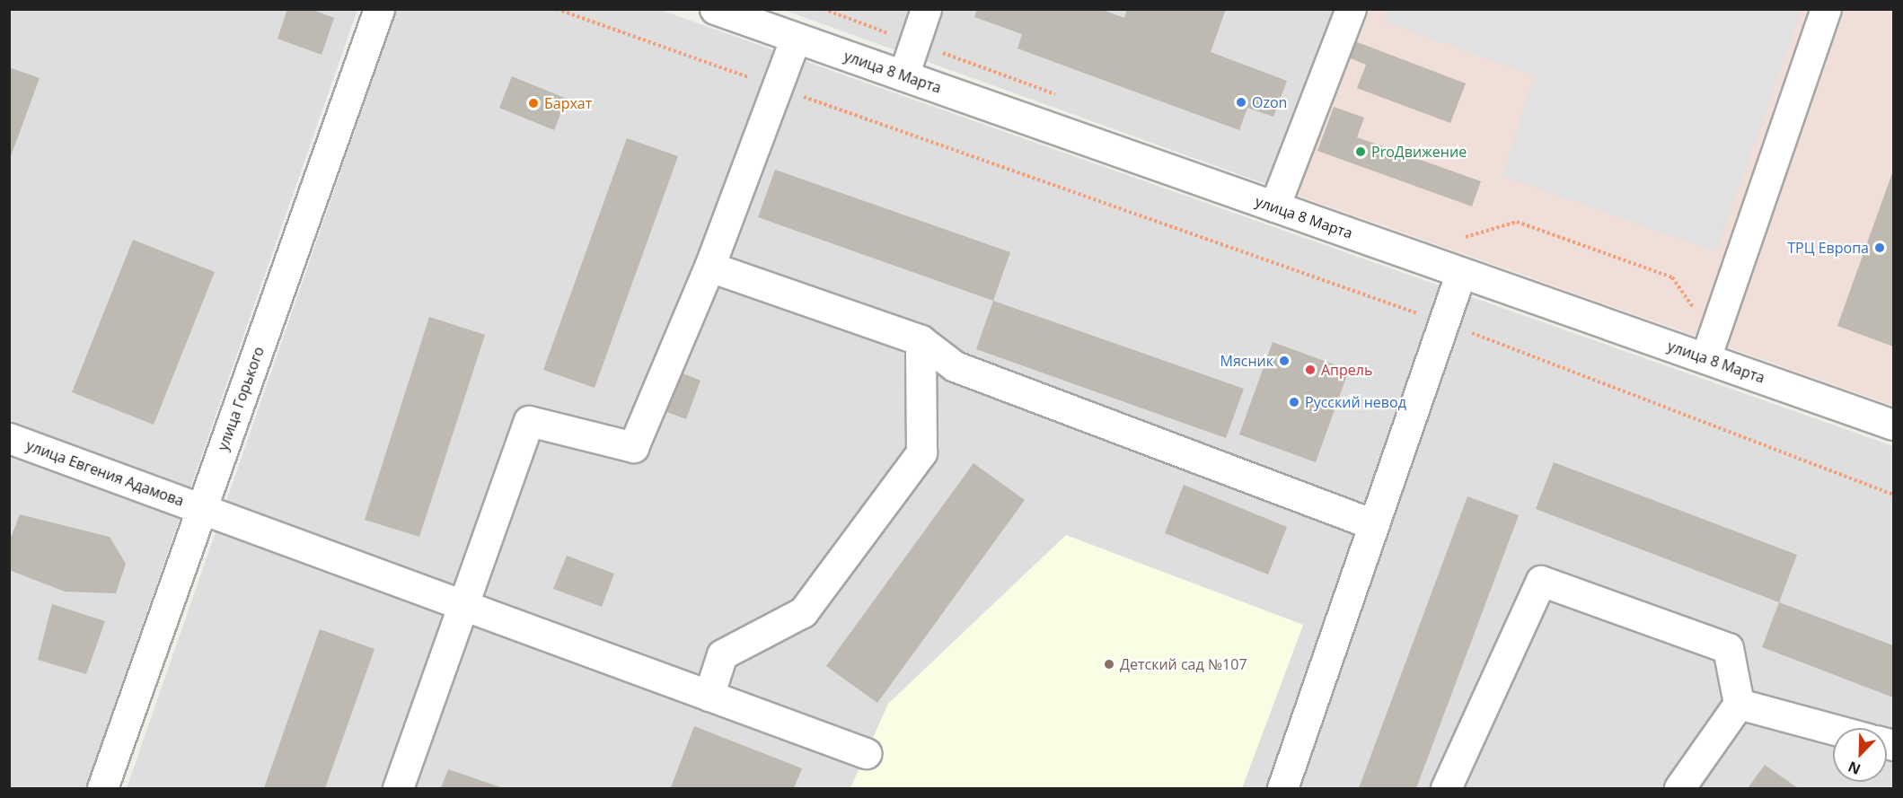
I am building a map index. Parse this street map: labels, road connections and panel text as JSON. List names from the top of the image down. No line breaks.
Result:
{"streets":{"street":["улица 8 Марта","улица Горького","улица Евгения Адамова"]},"crossings":[["улица Горького","улица Евгения Адамова"]],"places":["Ozon","Бархат","ProДвижение","ТРЦ Европа","Мясник","Апрель","Русский невод","Детский сад №107"],"north":"bottom left"}
